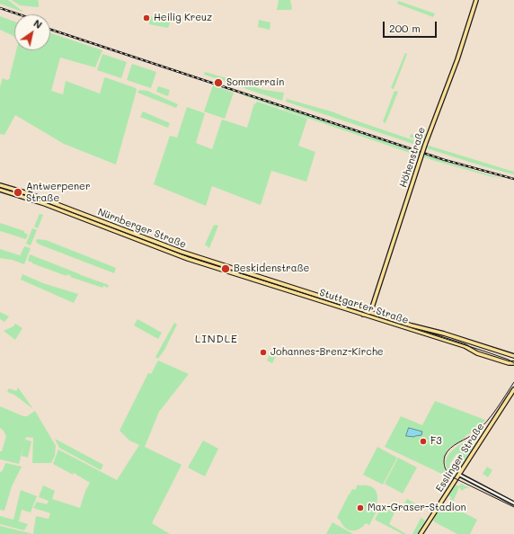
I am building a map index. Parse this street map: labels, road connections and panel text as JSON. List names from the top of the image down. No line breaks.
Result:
{"streets":{"main road":["Höhenstraße","Nürnberger Straße","Stuttgarter Straße","Esslinger Straße"]},"crossings":[["Höhenstraße","Stuttgarter Straße"],["Nürnberger Straße","Stuttgarter Straße"]],"districts":["LINDLE"],"places":["Heilig Kreuz","Sommerrain","Antwerpener Straße","Beskidenstraße","Johannes-Brenz-Kirche","F3","Max-Graser-Stadion"],"scale_bar":"200 m","north":"top right"}
